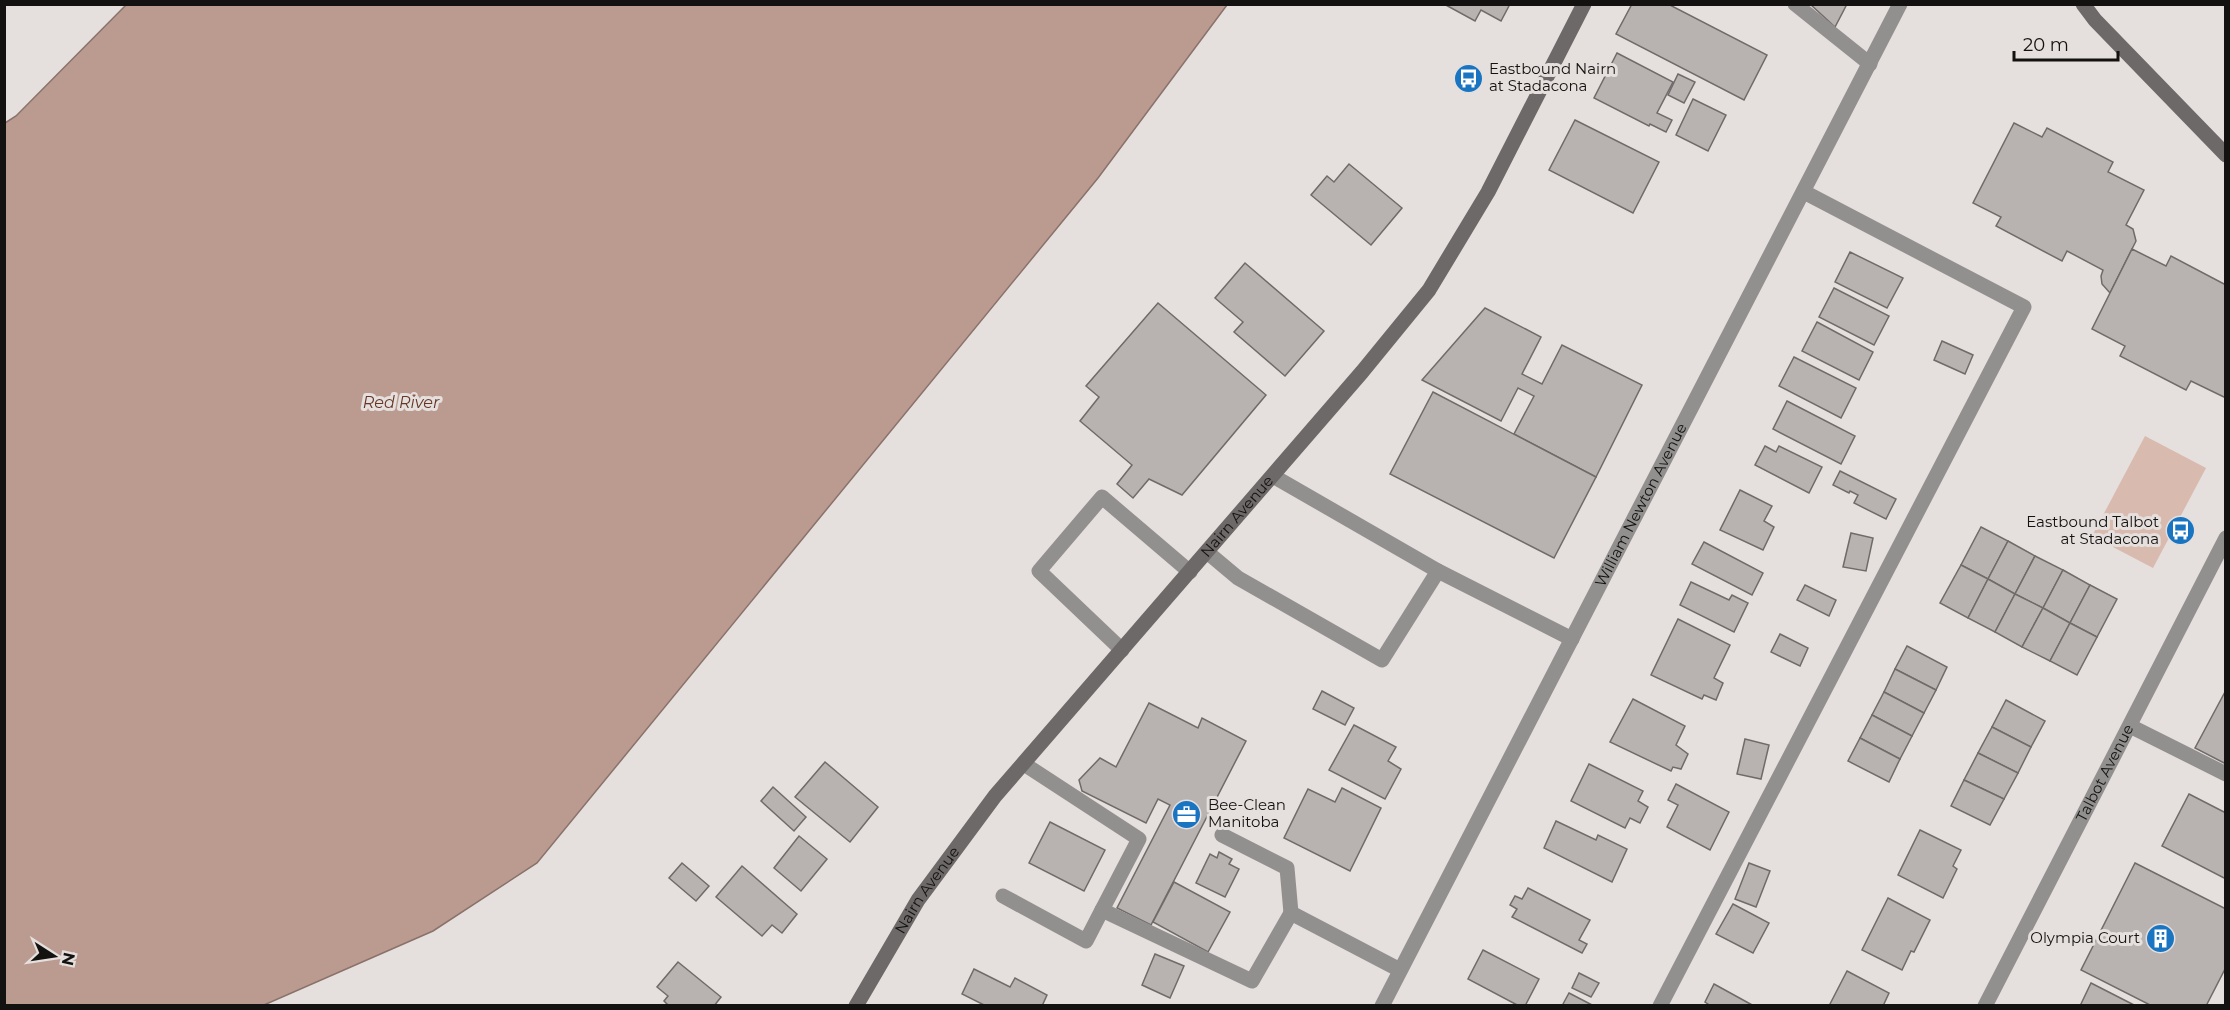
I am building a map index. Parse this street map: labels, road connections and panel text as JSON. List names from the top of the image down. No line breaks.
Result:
{"streets":{"main road":["Nairn Avenue"],"street":["William Newton Avenue","Talbot Avenue"]},"water":["Red River"],"places":{"bus stop":["Eastbound Nairn at Stadacona","Eastbound Talbot at Stadacona"],"office":["Bee-Clean Manitoba"],"building":["Olympia Court"]},"scale_bar":"20 m","north":"right"}
